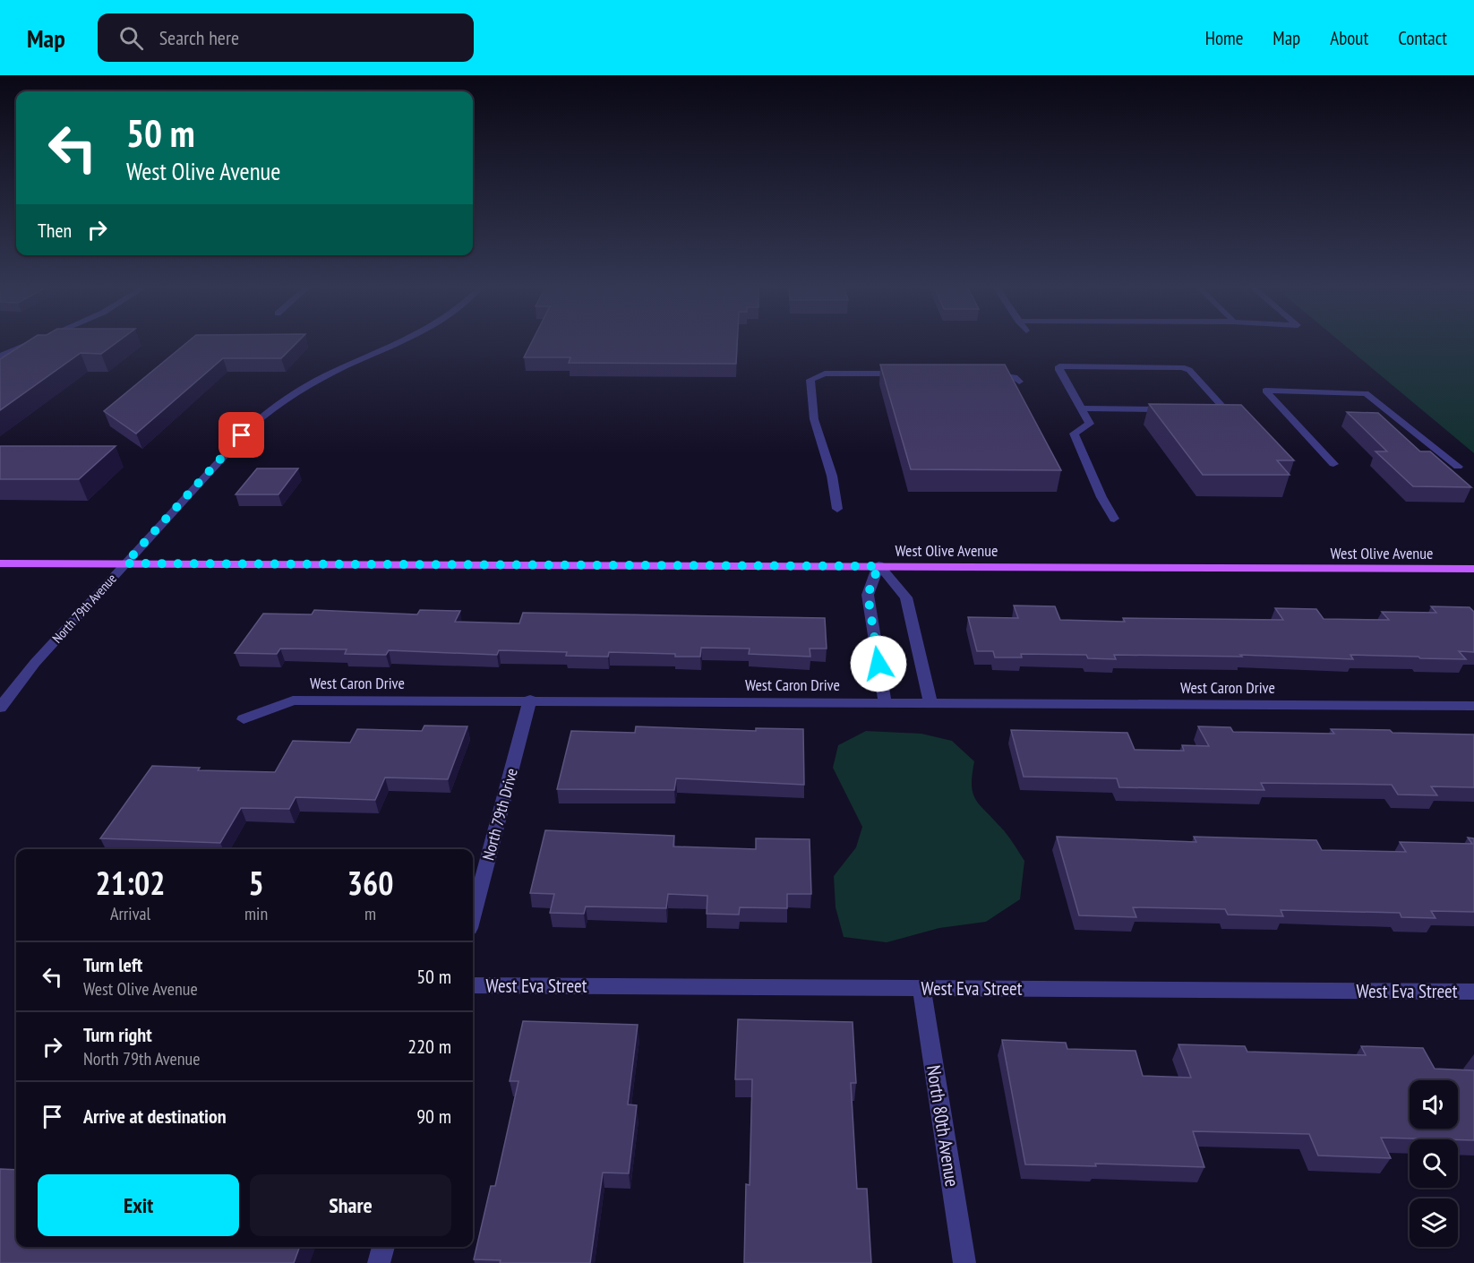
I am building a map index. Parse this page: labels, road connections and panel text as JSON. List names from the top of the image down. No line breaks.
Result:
{"streets":{"main road":["West Olive Avenue"],"street":["North 79th Avenue","West Caron Drive","North 79th Drive","West Eva Street","North 80th Avenue"]},"crossings":[["West Olive Avenue","North 79th Avenue"],["West Caron Drive","North 79th Drive"],["West Eva Street","North 80th Avenue"]],"page":{"header":"Map","search":"Search here","nav":["Home","Map","About","Contact"],"turn":["50 m","West Olive Avenue"],"then":"Then","eta":["21:02","Arrival","5","min","360","m"],"list":[{"name":"Turn left","note":"West Olive Avenue","value":"50 m"},{"name":"Turn right","note":"North 79th Avenue","value":"220 m"},{"name":"Arrive at destination","value":"90 m"}],"buttons":["Exit","Share"]}}
